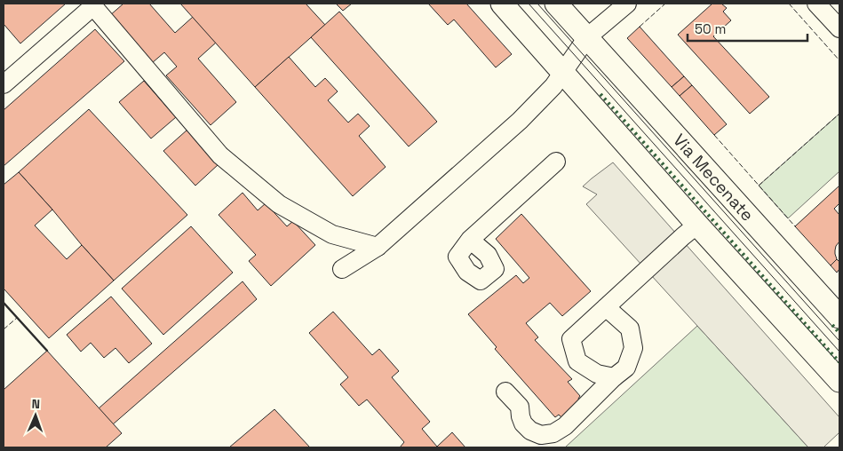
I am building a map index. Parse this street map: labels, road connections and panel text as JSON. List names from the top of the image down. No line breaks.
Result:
{"streets":{"main road":["Via Mecenate"]},"scale_bar":"50 m","north":"top"}
